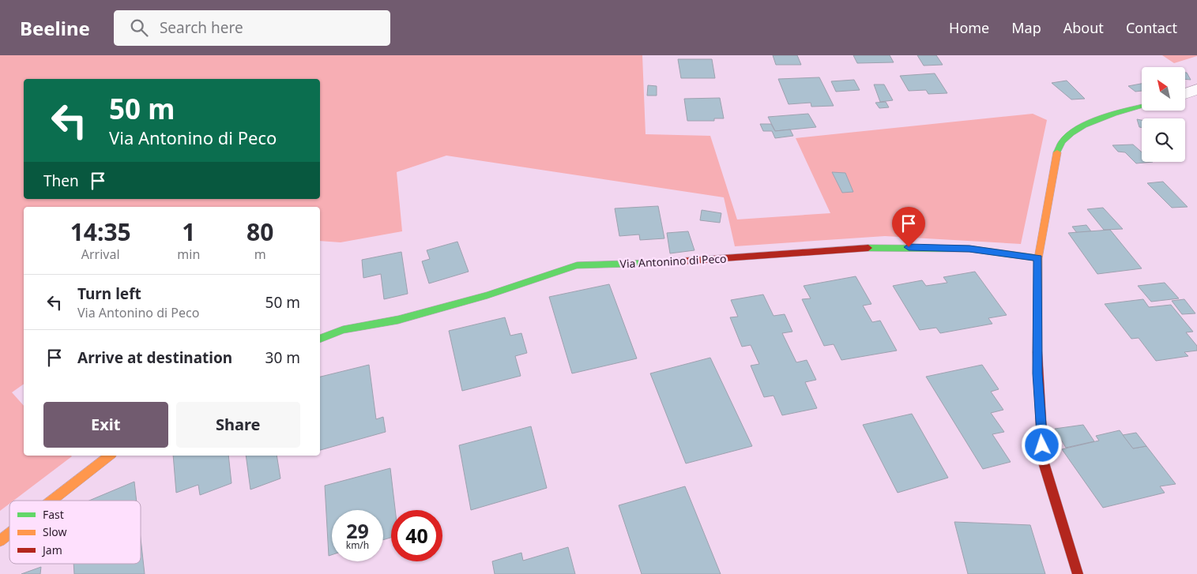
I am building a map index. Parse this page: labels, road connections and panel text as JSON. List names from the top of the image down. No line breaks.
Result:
{"streets":{"street":["Via Antonino di Peco"]},"legend":["Fast","Slow","Jam"],"north":"top left","page":{"header":"Beeline","search":"Search here","nav":["Home","Map","About","Contact"],"turn":["50 m","Via Antonino di Peco"],"then":"Then","eta":["14:35","Arrival","1","min","80","m"],"list":[{"name":"Turn left","note":"Via Antonino di Peco","value":"50 m"},{"name":"Arrive at destination","value":"30 m"}],"buttons":["Exit","Share"],"speed":"29 km/h","limit":"40"}}
